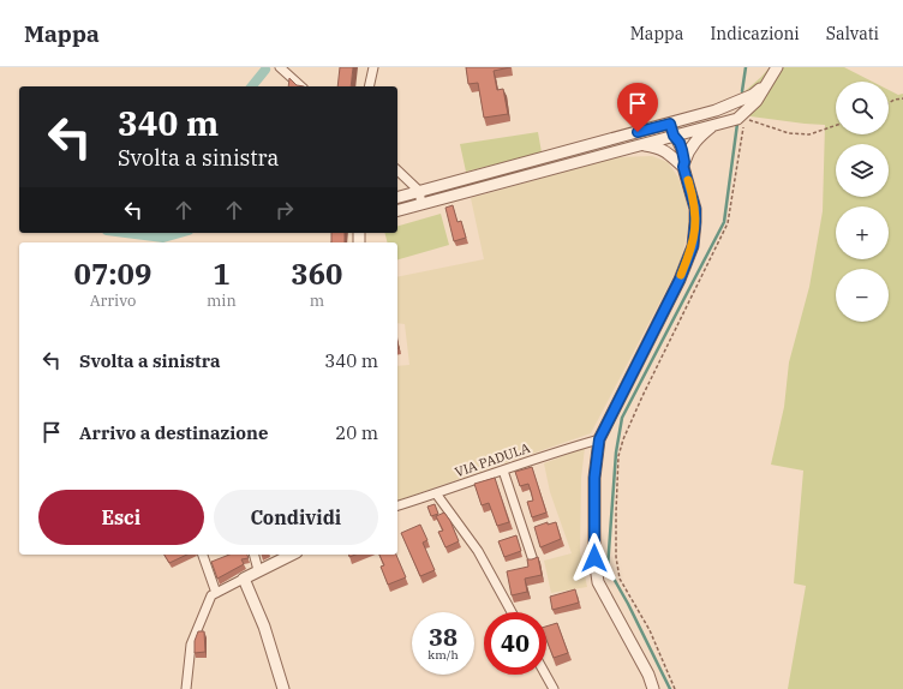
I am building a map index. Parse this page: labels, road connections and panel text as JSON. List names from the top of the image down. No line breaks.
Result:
{"streets":{"street":["VIA PADULA"]},"page":{"header":"Mappa","nav":["Mappa","Indicazioni","Salvati"],"map_buttons":["+","−"],"turn":["340 m","Svolta a sinistra"],"eta":["07:09","Arrivo","1","min","360","m"],"list":[{"name":"Svolta a sinistra","value":"340 m"},{"name":"Arrivo a destinazione","value":"20 m"}],"buttons":["Esci","Condividi"],"speed":"38 km/h","limit":"40"}}
